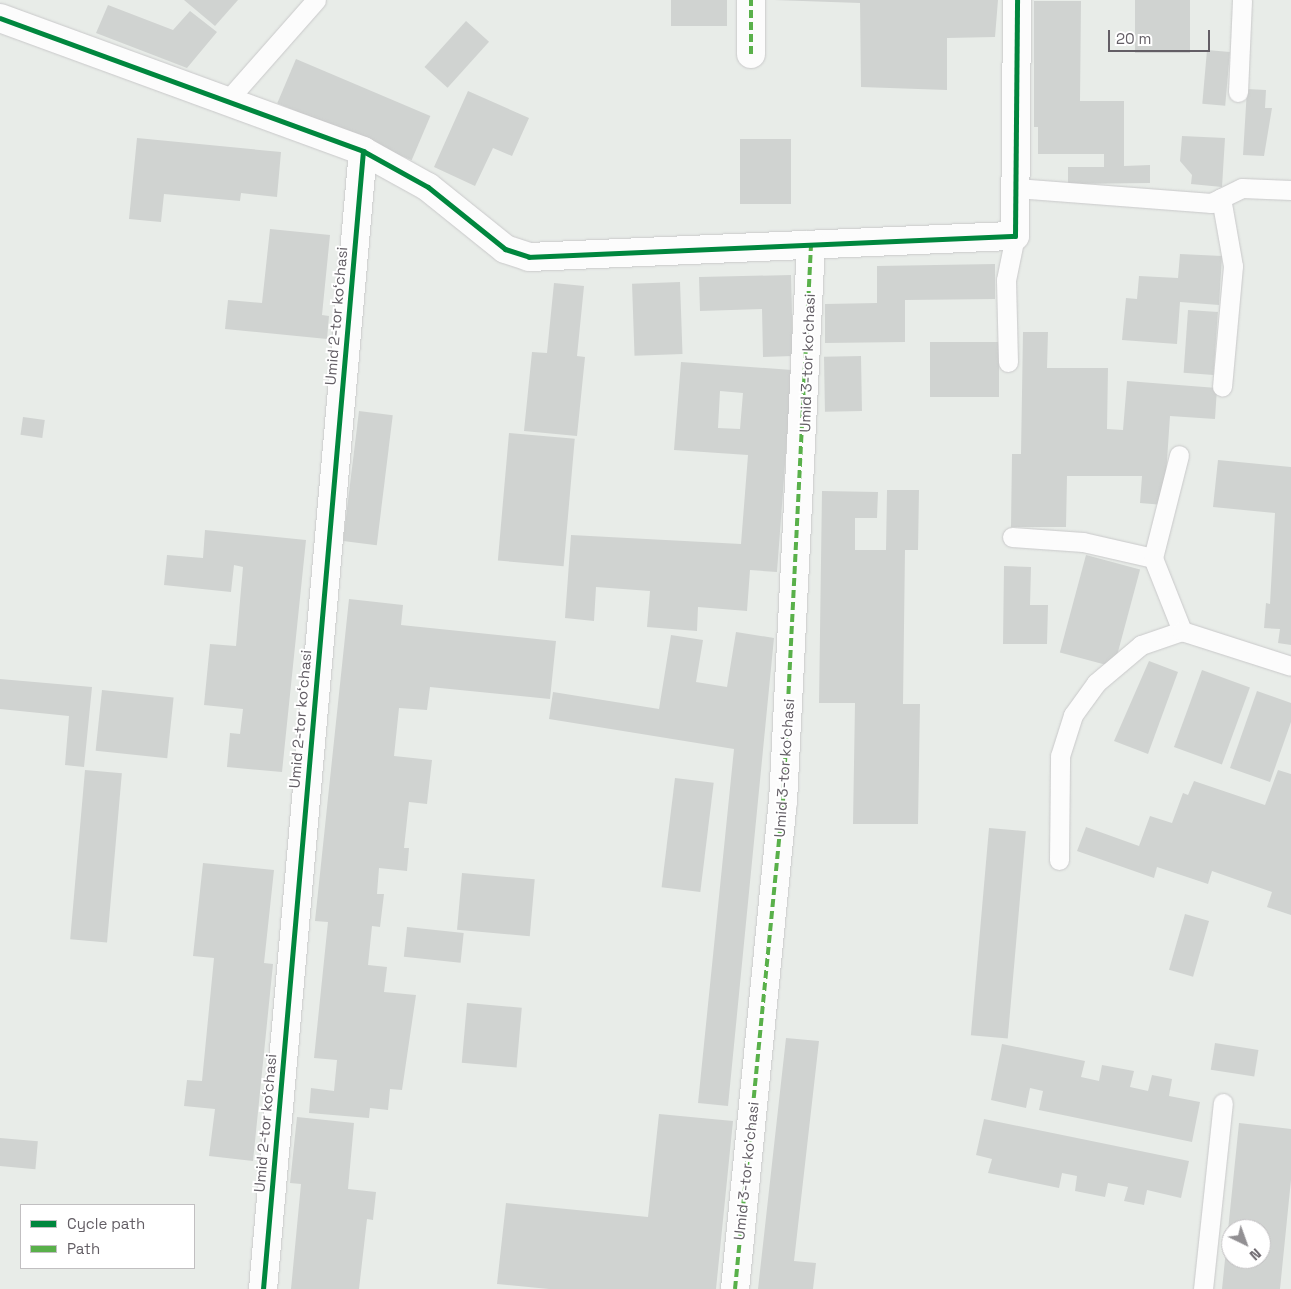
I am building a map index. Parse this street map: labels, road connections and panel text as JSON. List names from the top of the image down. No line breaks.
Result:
{"streets":{"street":["Umid 2-tor koʻchasi","Umid 3-tor koʻchasi"]},"legend":["Cycle path","Path"],"scale_bar":"20 m","north":"bottom right"}
